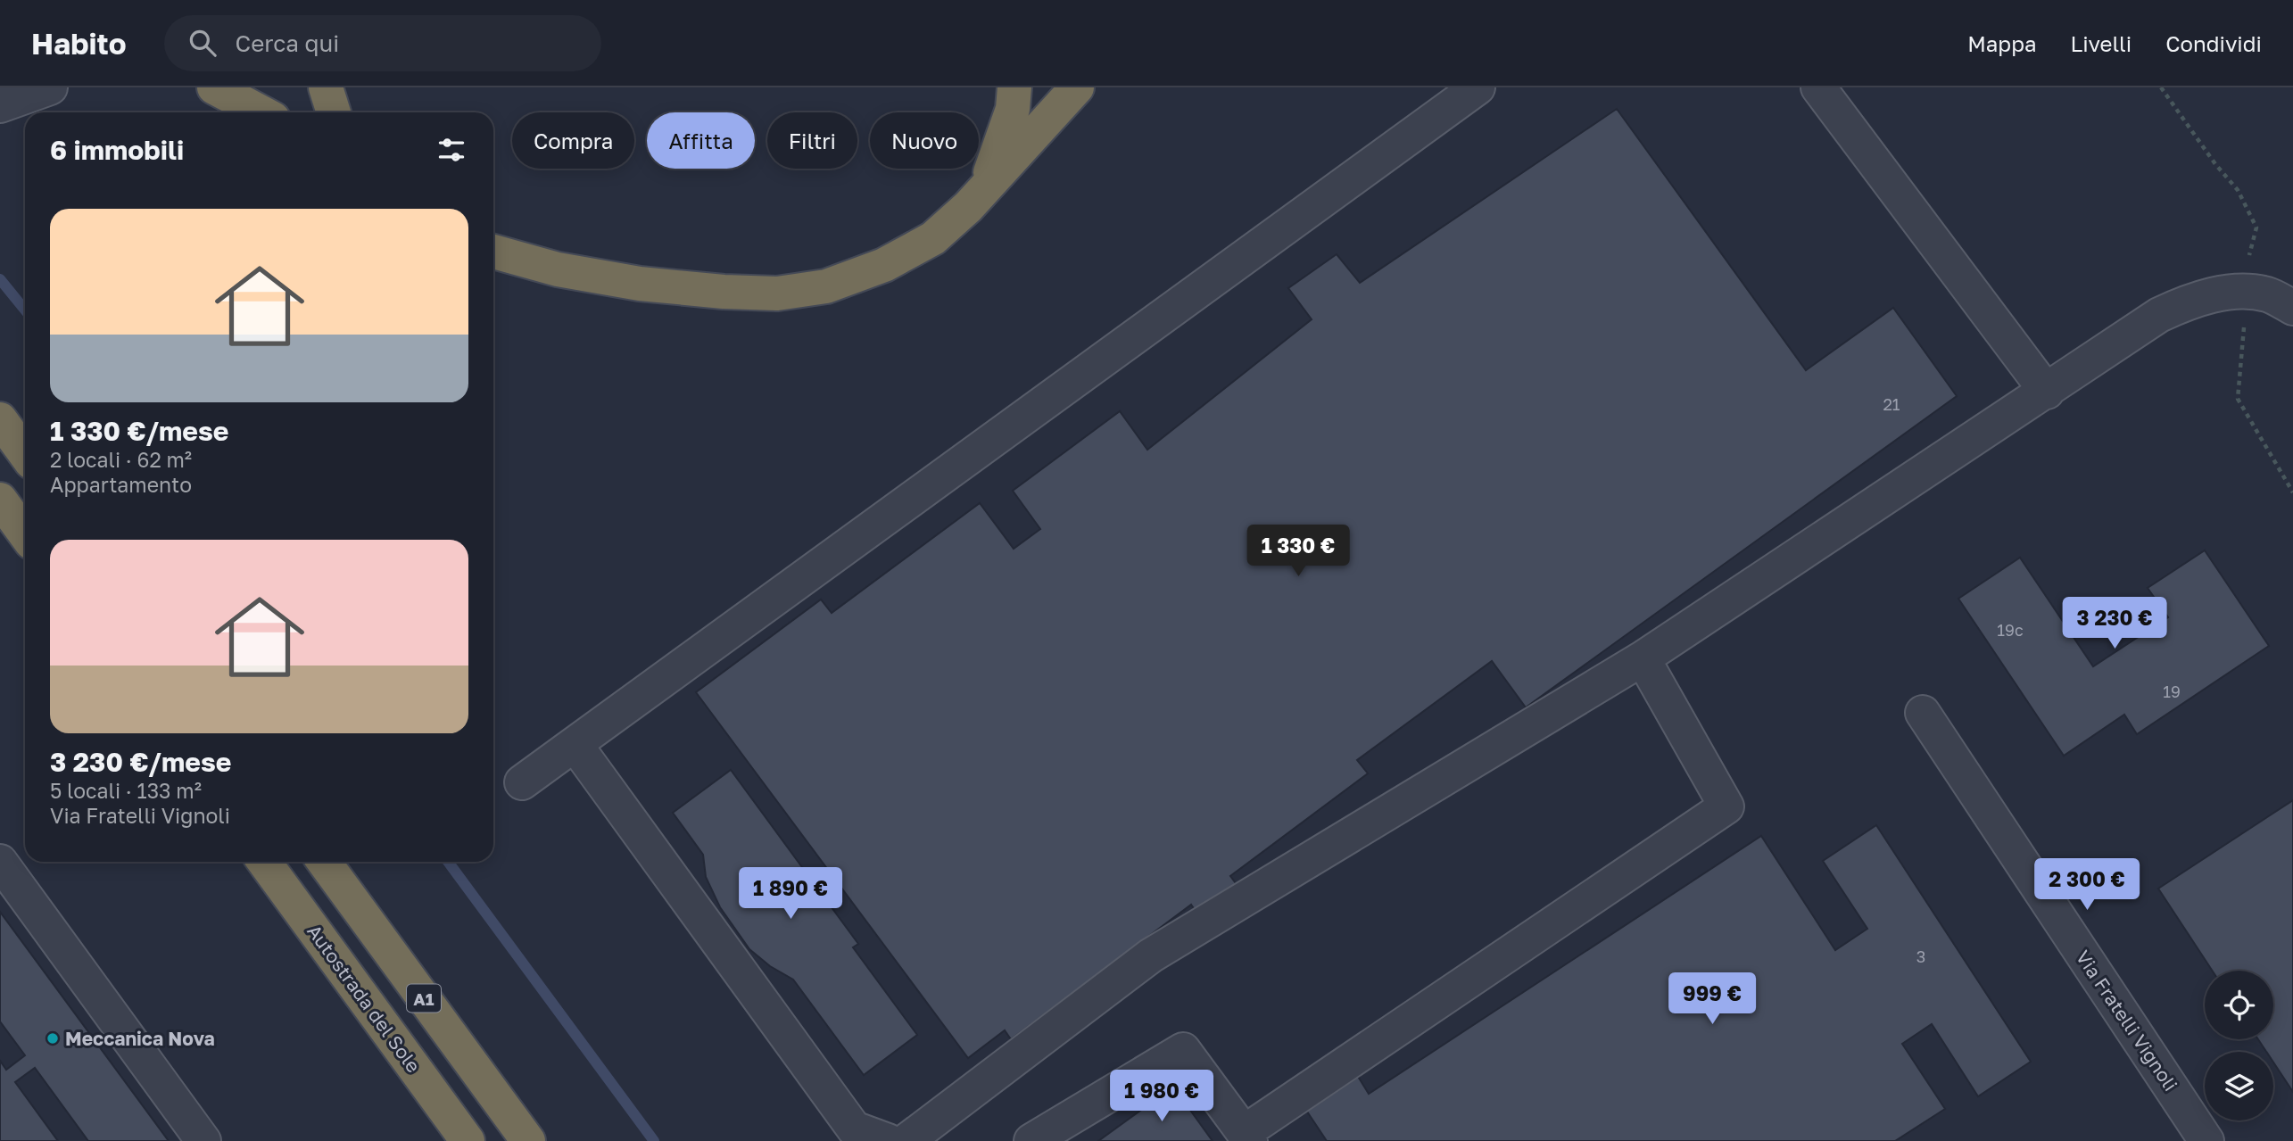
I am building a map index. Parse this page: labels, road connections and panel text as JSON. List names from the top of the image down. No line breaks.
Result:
{"streets":{"highway":["Autostrada del Sole","A1"],"street":["Via Fratelli Vignoli"]},"places":["Meccanica Nova"],"house_numbers":["21","19c","19","3"],"page":{"header":"Habito","search":"Cerca qui","nav":["Mappa","Livelli","Condividi"],"chip":["Compra","Affitta","Filtri","Nuovo"],"heading":"6 immobili","list":[{"name":"1 330 €/mese","note":"2 locali · 62 m² · Appartamento"},{"name":"3 230 €/mese","note":"5 locali · 133 m² · Via Fratelli Vignoli"}],"price":["1 330 €","3 230 €","2 300 €","1 890 €","999 €","1 980 €"]}}
